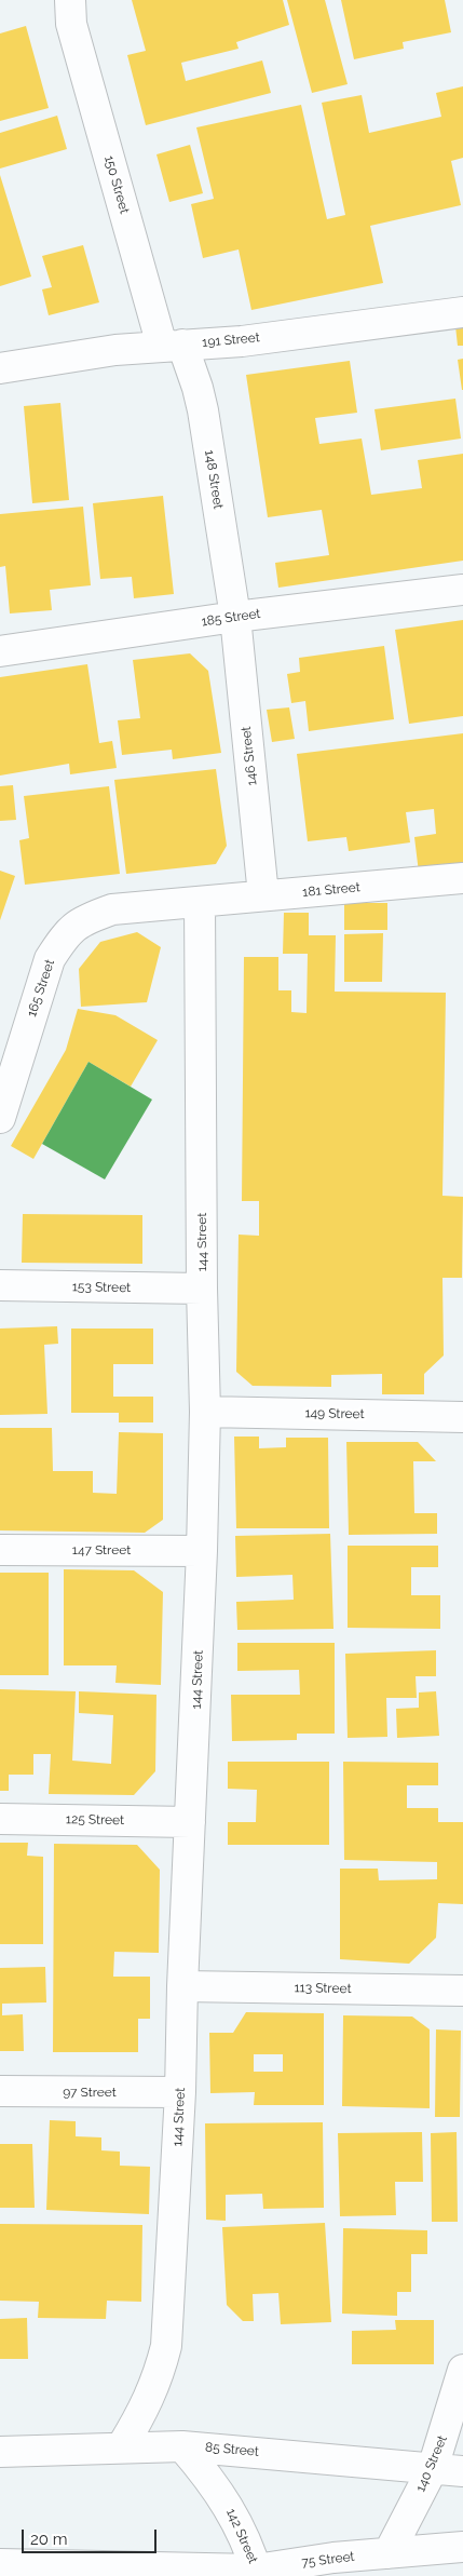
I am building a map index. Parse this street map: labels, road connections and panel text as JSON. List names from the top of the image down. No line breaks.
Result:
{"streets":{"street":["150 Street","191 Street","148 Street","185 Street","146 Street","181 Street","165 Street","144 Street","153 Street","149 Street","147 Street","125 Street","113 Street","97 Street","85 Street","140 Street","142 Street","75 Street"]},"crossings":[["150 Street","191 Street"],["150 Street","148 Street"],["191 Street","148 Street"],["148 Street","185 Street"],["148 Street","146 Street"],["185 Street","146 Street"],["146 Street","181 Street"],["181 Street","165 Street"],["181 Street","144 Street"],["165 Street","144 Street"],["144 Street","153 Street"],["144 Street","149 Street"],["144 Street","147 Street"],["144 Street","125 Street"],["144 Street","113 Street"],["144 Street","97 Street"],["144 Street","85 Street"],["85 Street","140 Street"],["85 Street","142 Street"],["140 Street","75 Street"],["142 Street","75 Street"]],"scale_bar":"20 m"}
